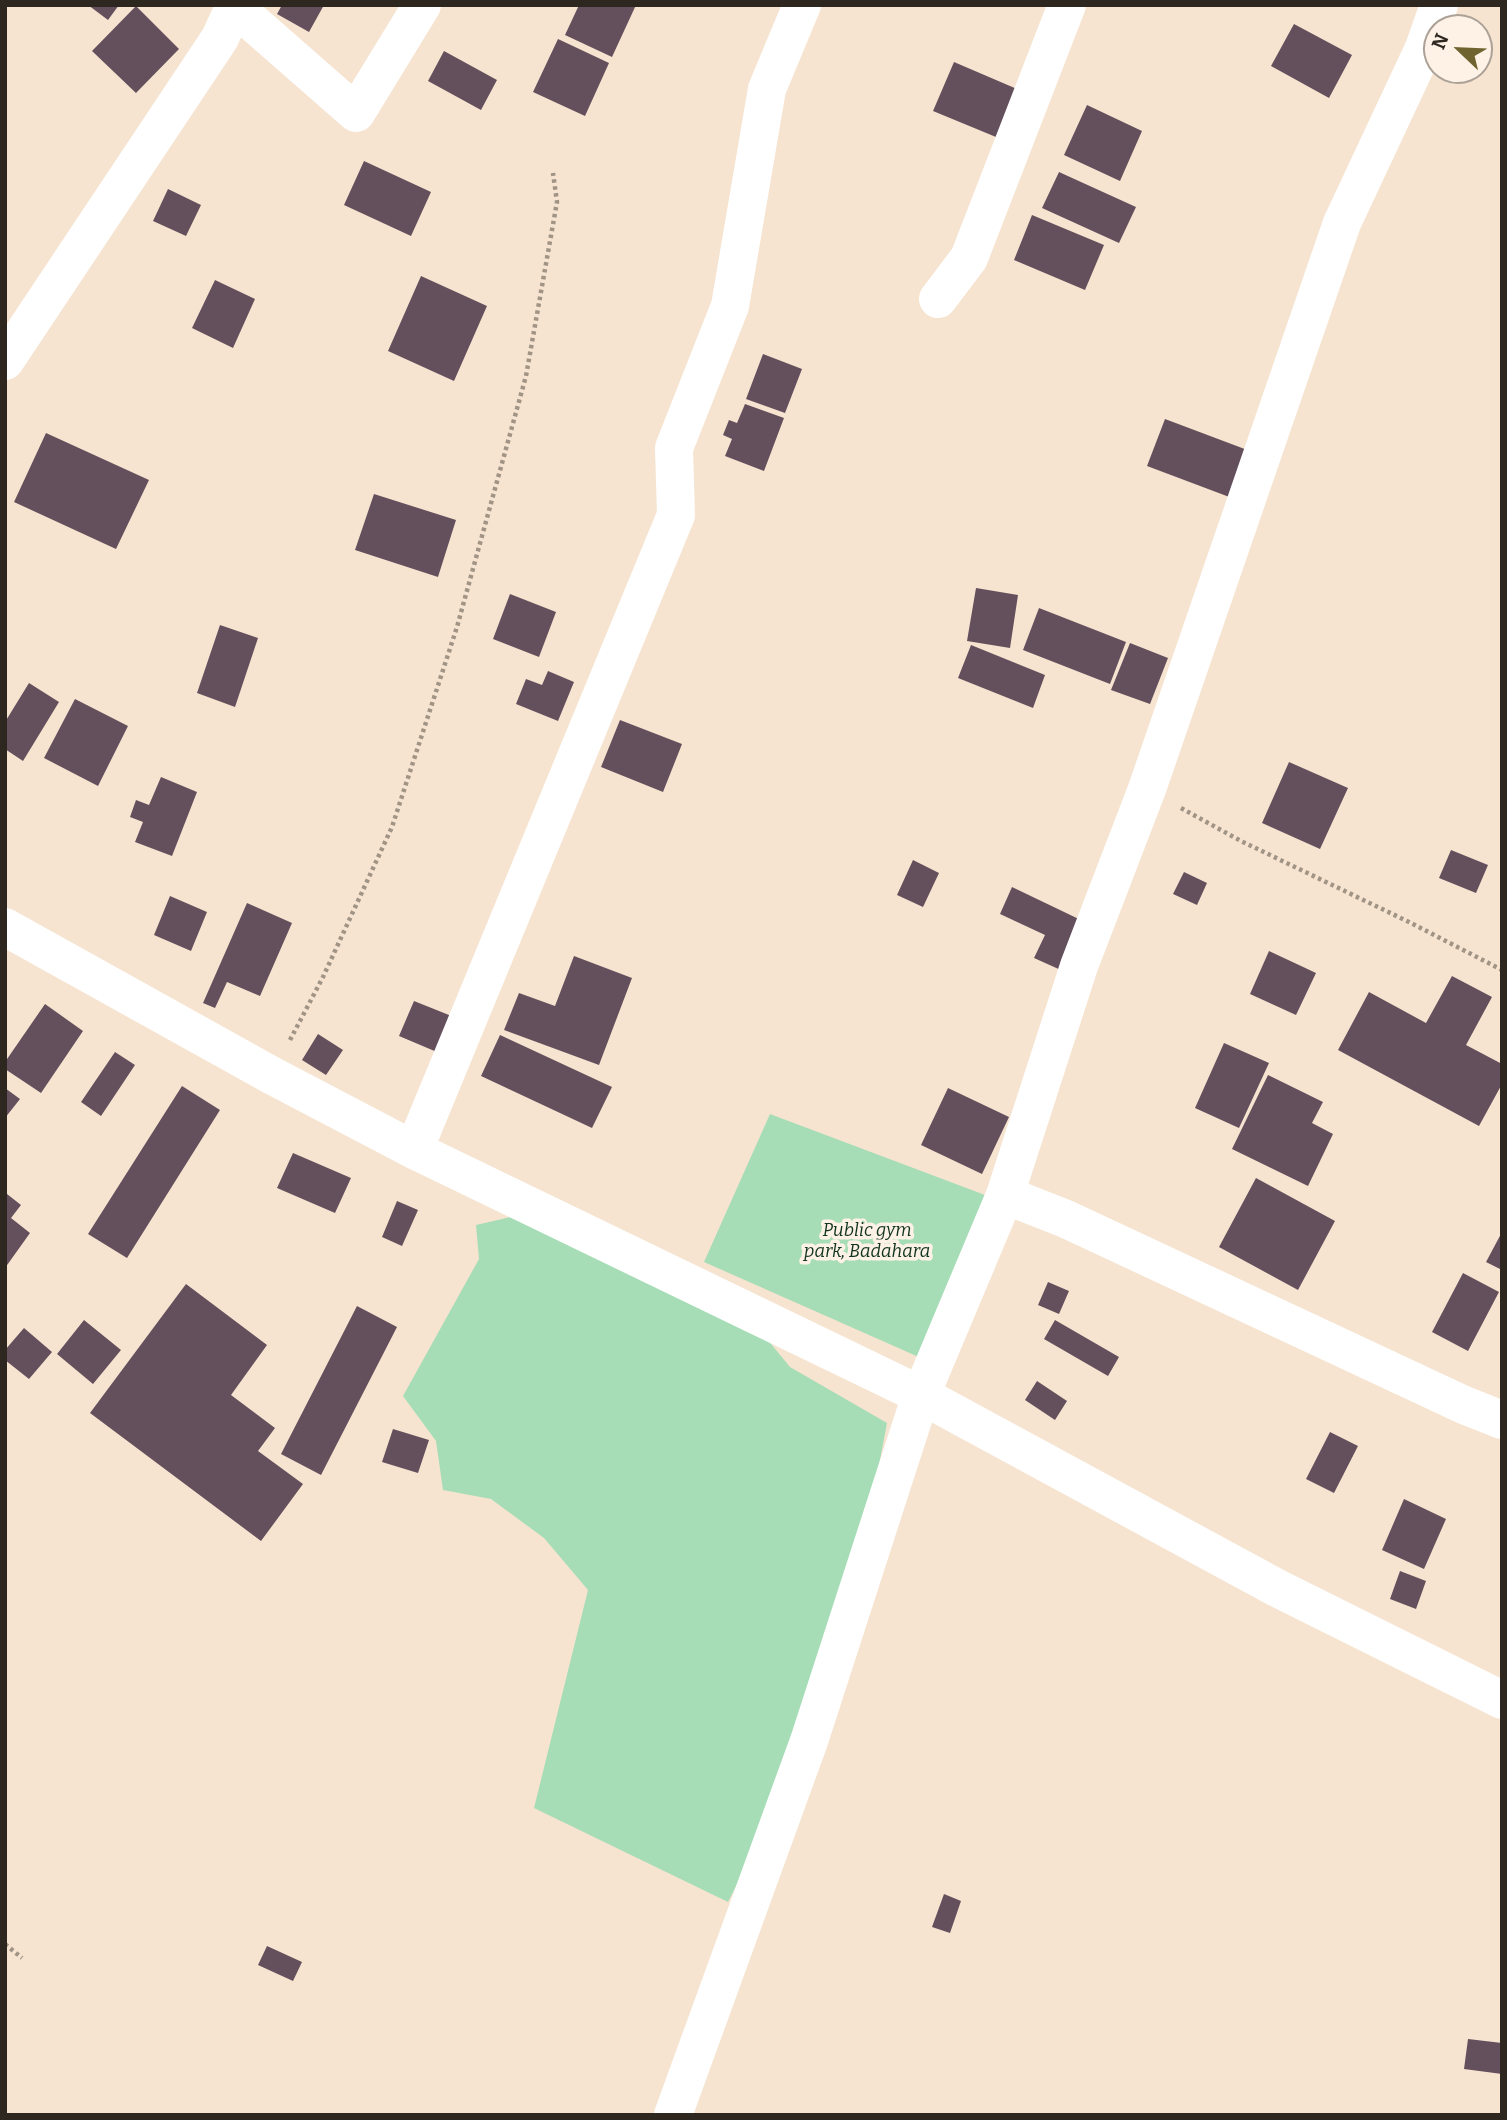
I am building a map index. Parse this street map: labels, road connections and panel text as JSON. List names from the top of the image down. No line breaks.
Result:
{"parks":["Public gym park, Badahara"],"north":"top left"}
